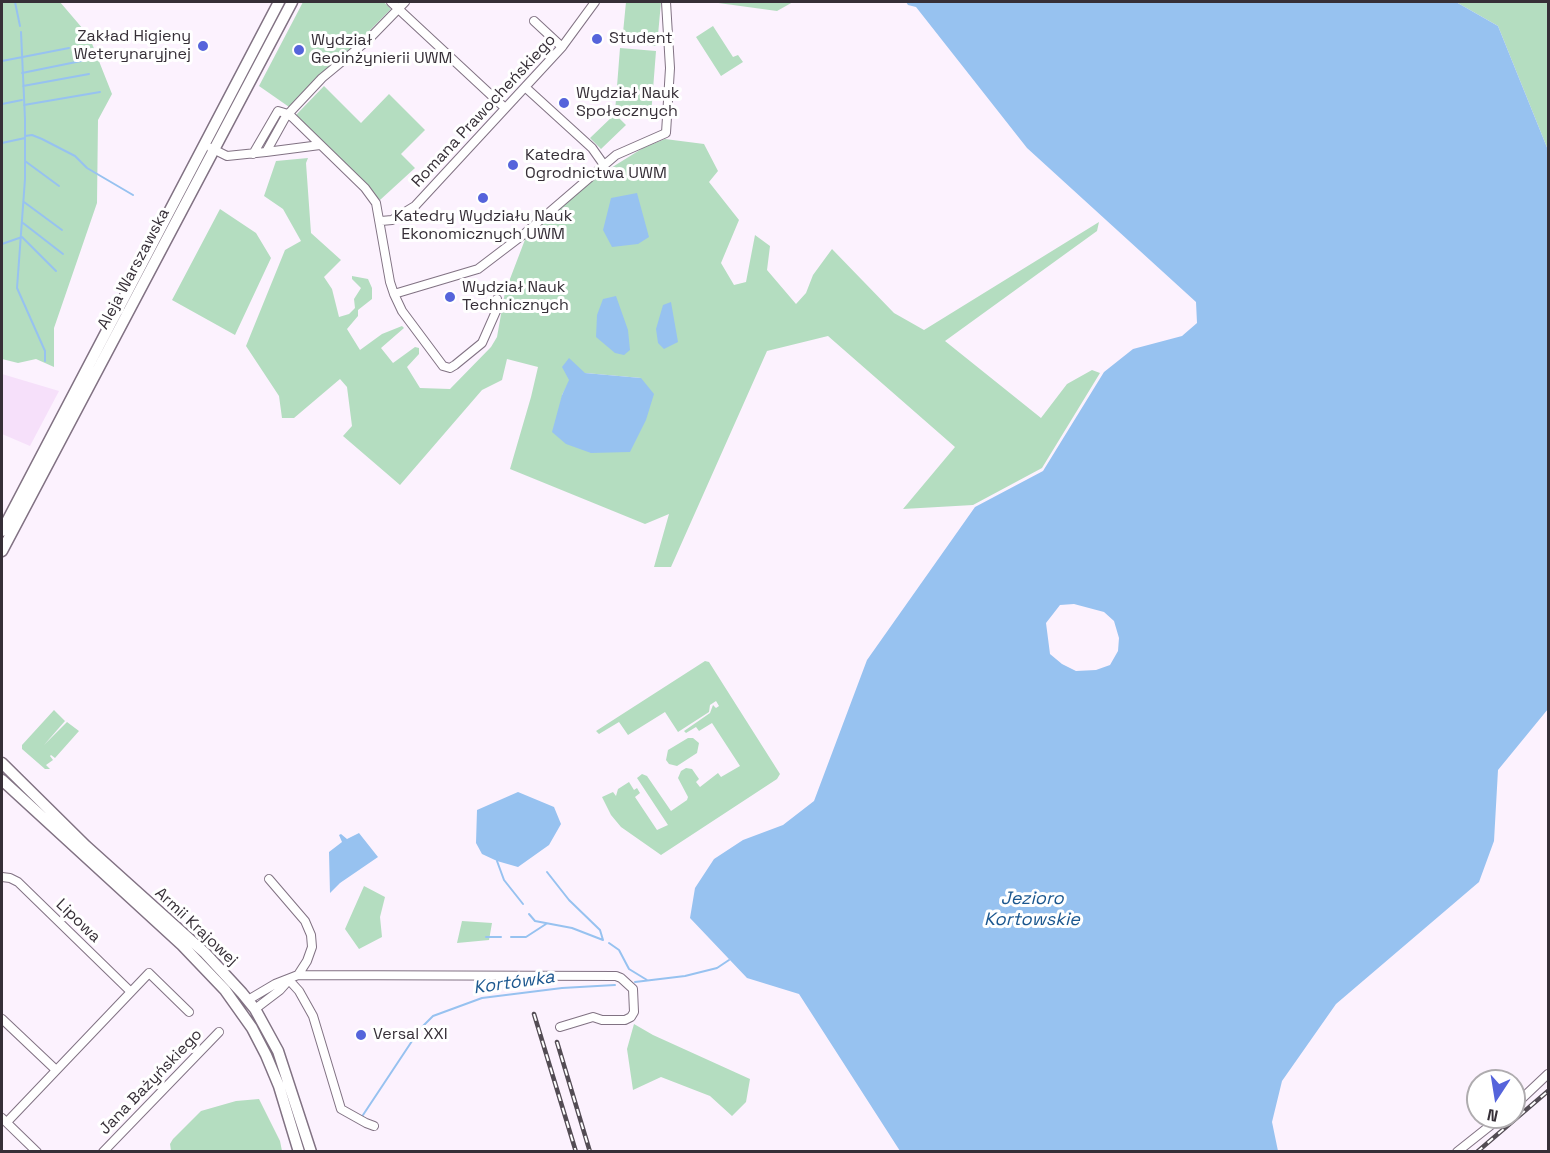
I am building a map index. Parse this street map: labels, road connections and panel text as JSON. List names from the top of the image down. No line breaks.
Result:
{"streets":{"main road":["Aleja Warszawska","Armii Krajowej"],"street":["Romana Prawocheńskiego","Lipowa","Jana Bażyńskiego"]},"water":["Jezioro Kortowskie","Kortówka"],"places":["Student","Zakład Higieny Weterynaryjnej","Wydział Geoinżynierii UWM","Wydział Nauk Społecznych","Katedra Ogrodnictwa UWM","Katedry Wydziału Nauk Ekonomicznych UWM","Wydział Nauk Technicznych","Versal XXI"],"north":"bottom"}
